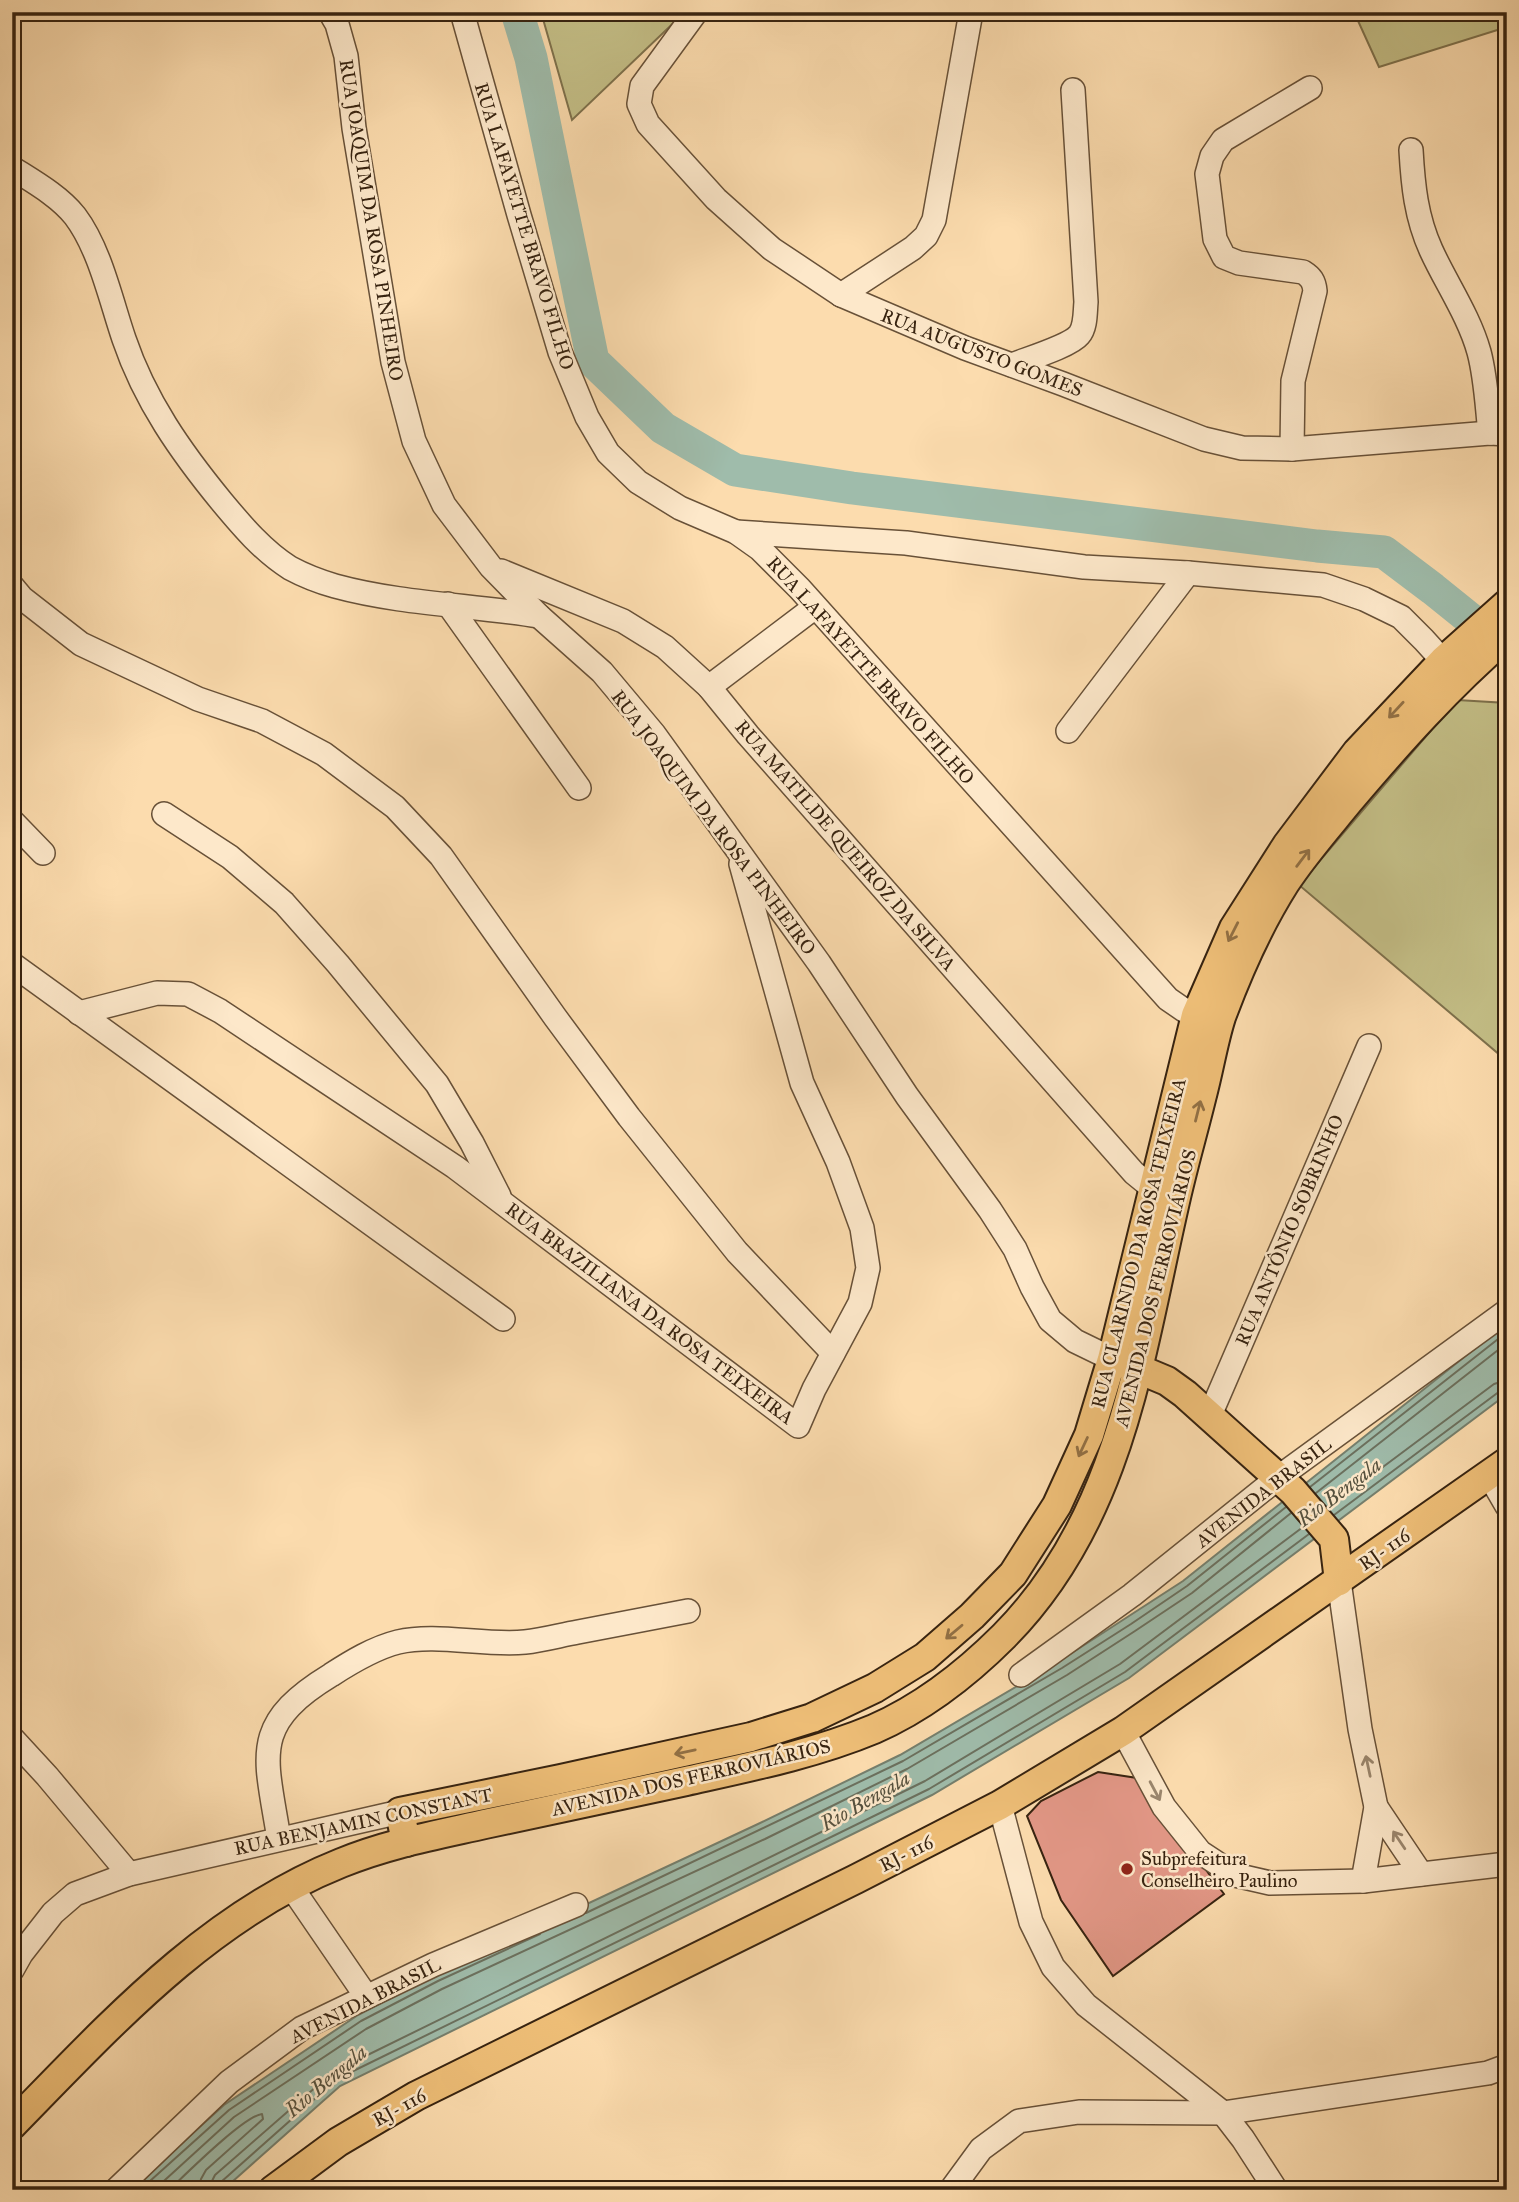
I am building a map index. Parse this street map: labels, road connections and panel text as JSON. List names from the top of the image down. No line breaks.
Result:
{"streets":{"main road":["RUA CLARINDO DA ROSA TEIXEIRA","AVENIDA DOS FERROVIÁRIOS","RJ- 116","RUA BENJAMIN CONSTANT"],"street":["RUA JOAQUIM DA ROSA PINHEIRO","RUA LAFAYETTE BRAVO FILHO","RUA AUGUSTO GOMES","RUA MATILDE QUEIROZ DA SILVA","RUA ANTÔNIO SOBRINHO","RUA BRAZILIANA DA ROSA TEIXEIRA","AVENIDA BRASIL"]},"crossings":[["RUA JOAQUIM DA ROSA PINHEIRO","RUA MATILDE QUEIROZ DA SILVA"],["RUA JOAQUIM DA ROSA PINHEIRO","RUA CLARINDO DA ROSA TEIXEIRA"],["RUA JOAQUIM DA ROSA PINHEIRO","RUA BRAZILIANA DA ROSA TEIXEIRA"],["RUA LAFAYETTE BRAVO FILHO","RUA CLARINDO DA ROSA TEIXEIRA"],["RUA MATILDE QUEIROZ DA SILVA","RUA CLARINDO DA ROSA TEIXEIRA"],["RUA MATILDE QUEIROZ DA SILVA","AVENIDA DOS FERROVIÁRIOS"],["RUA CLARINDO DA ROSA TEIXEIRA","AVENIDA DOS FERROVIÁRIOS"],["RUA CLARINDO DA ROSA TEIXEIRA","RUA BENJAMIN CONSTANT"]],"one_way":["RUA CLARINDO DA ROSA TEIXEIRA","RUA BENJAMIN CONSTANT"],"water":["Rio Bengala"],"places":["Subprefeitura Conselheiro Paulino"]}
